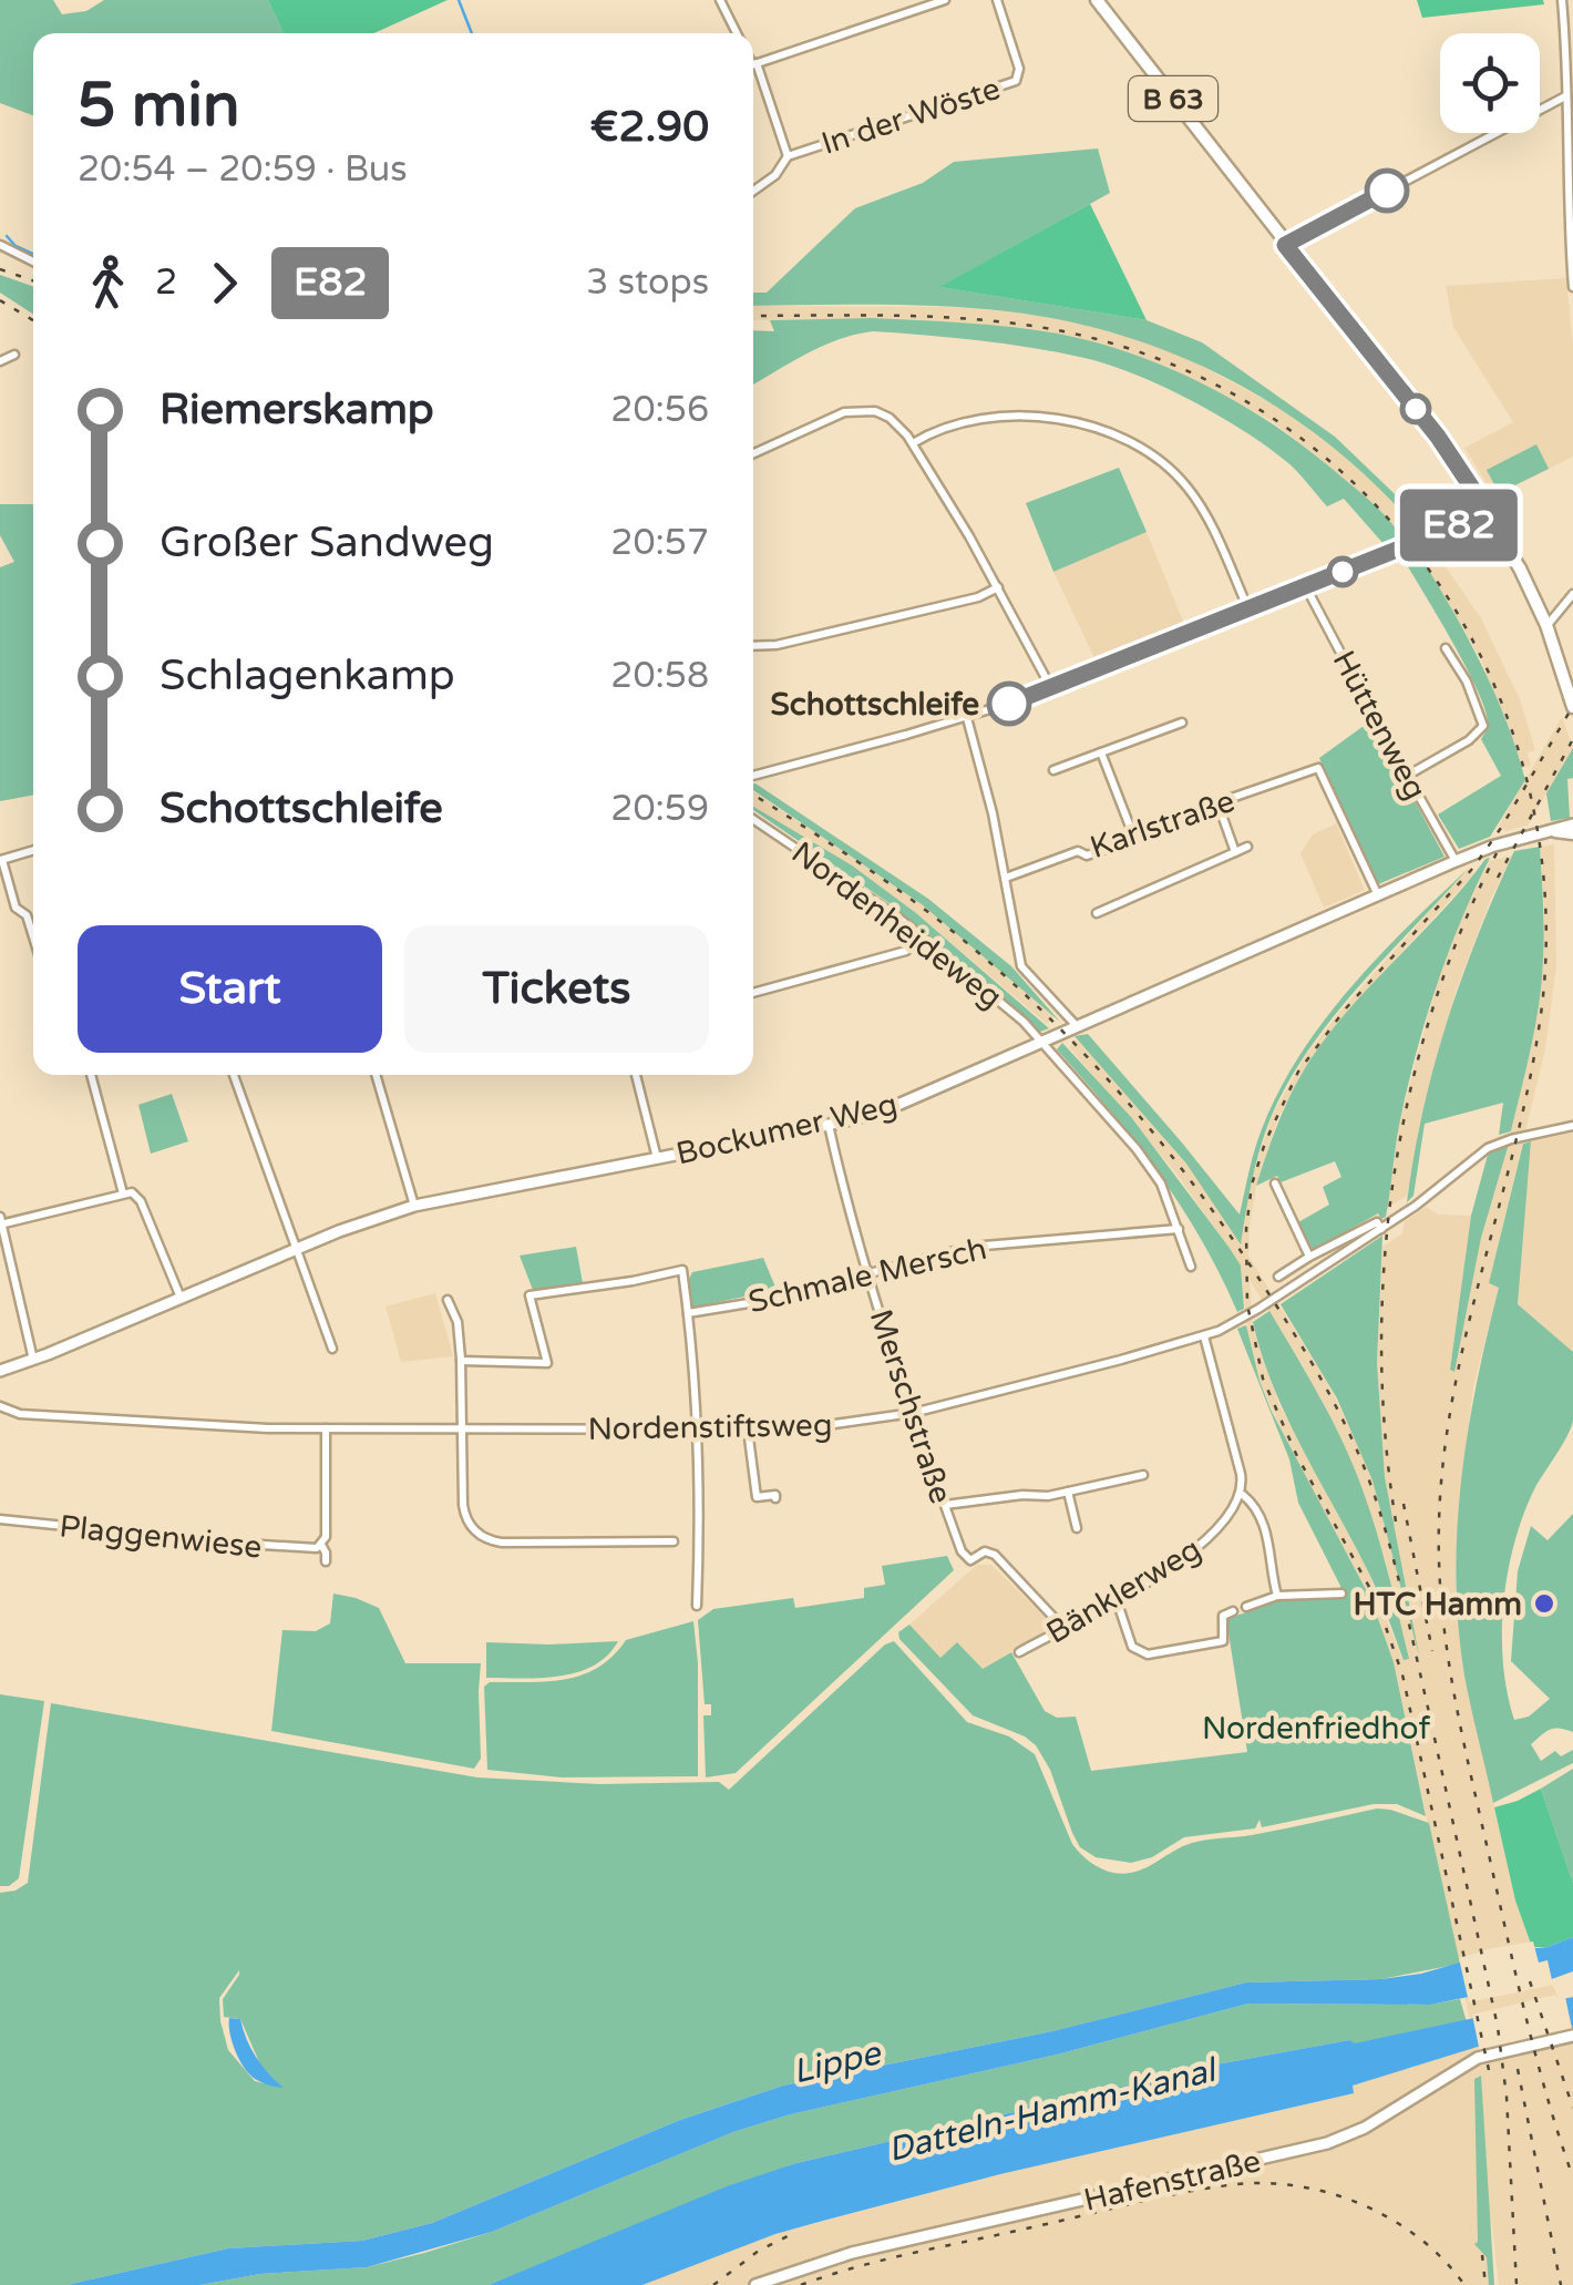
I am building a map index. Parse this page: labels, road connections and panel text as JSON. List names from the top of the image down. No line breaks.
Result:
{"streets":{"main road":["B 63","Bockumer Weg","Hafenstraße"],"street":["In der Wöste","Hüttenweg","Karlstraße","Nordenheideweg","Schmale Mersch","Merschstraße","Nordenstiftsweg","Plaggenwiese","Bänklerweg"]},"crossings":[["Hüttenweg","Bockumer Weg"],["Karlstraße","Bockumer Weg"],["Nordenheideweg","Bockumer Weg"],["Nordenheideweg","Schmale Mersch"],["Bockumer Weg","Merschstraße"],["Schmale Mersch","Merschstraße"],["Merschstraße","Nordenstiftsweg"],["Merschstraße","Bänklerweg"]],"water":["Lippe","Datteln-Hamm-Kanal"],"parks":["Nordenfriedhof"],"places":["Schottschleife","HTC Hamm"],"lines":["bus line E82"],"page":{"on_map":"E82","heading":["5 min","20:54 – 20:59 · Bus","€2.90"],"legs":["2","E82","3 stops"],"list":[{"name":"Riemerskamp","value":"20:56"},{"name":"Großer Sandweg","value":"20:57"},{"name":"Schlagenkamp","value":"20:58"},{"name":"Schottschleife","value":"20:59"}],"buttons":["Start","Tickets"]}}
